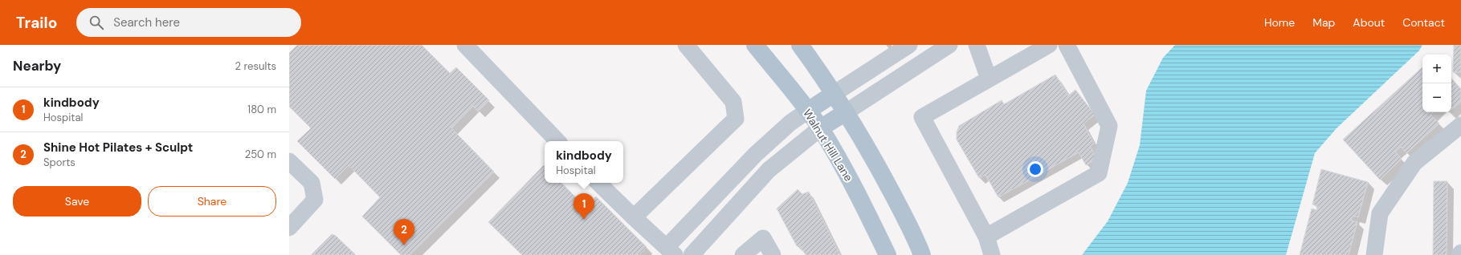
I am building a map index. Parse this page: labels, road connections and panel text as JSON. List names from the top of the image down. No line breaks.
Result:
{"streets":{"main road":["Walnut Hill Lane"]},"page":{"header":"Trailo","search":"Search here","nav":["Home","Map","About","Contact"],"heading":["Nearby","2 results"],"map_buttons":["+","−"],"list":[{"mark":"1","name":"kindbody","note":"Hospital","value":"180 m"},{"mark":"2","name":"Shine Hot Pilates + Sculpt","note":"Sports","value":"250 m"}],"popup":["kindbody","Hospital"],"buttons":["Save","Share"],"pins":["1","2"]}}
